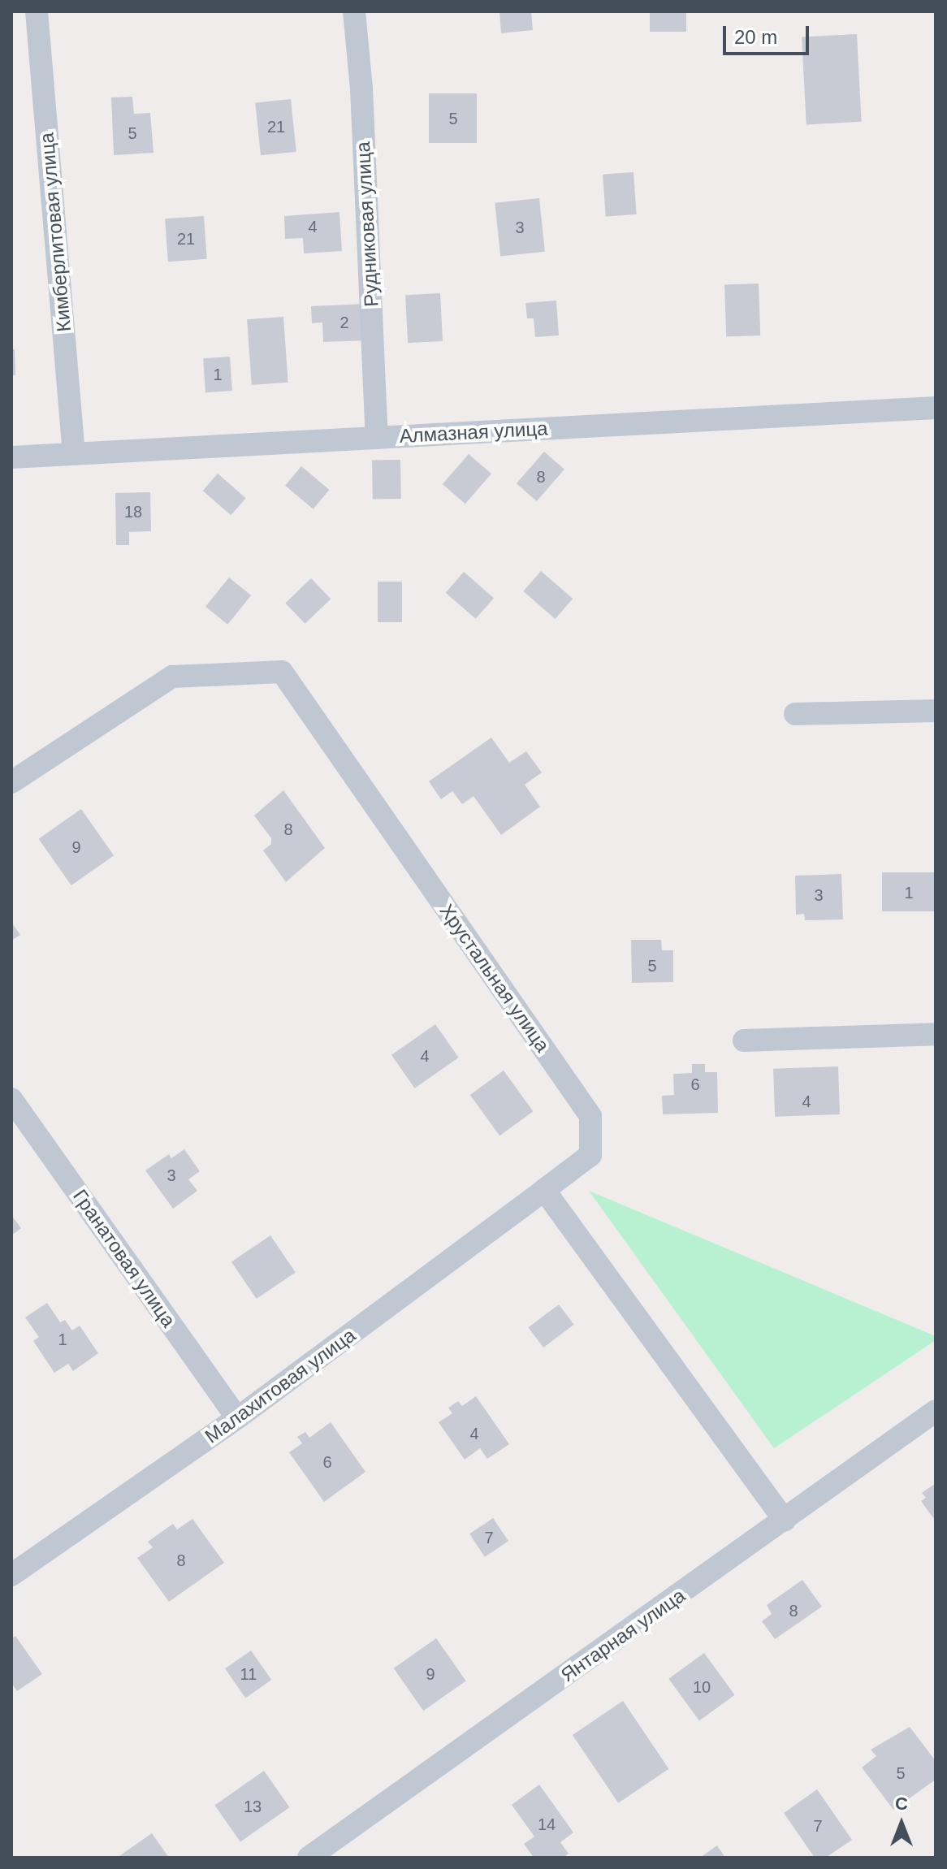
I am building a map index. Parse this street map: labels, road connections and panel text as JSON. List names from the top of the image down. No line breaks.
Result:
{"streets":{"street":["Рудниковая улица","Кимберлитовая улица","Алмазная улица","Хрустальная улица","Гранатовая улица","Малахитовая улица","Янтарная улица"]},"crossings":[["Рудниковая улица","Алмазная улица"],["Кимберлитовая улица","Алмазная улица"],["Хрустальная улица","Малахитовая улица"],["Гранатовая улица","Малахитовая улица"]],"house_numbers":["5","21","5","4","3","21","2","1","8","18","8","9","1","3","5","4","6","4","3","1","4","6","7","8","8","11","9","10","5","13","14","7"],"scale_bar":"20 m","north":"top"}
